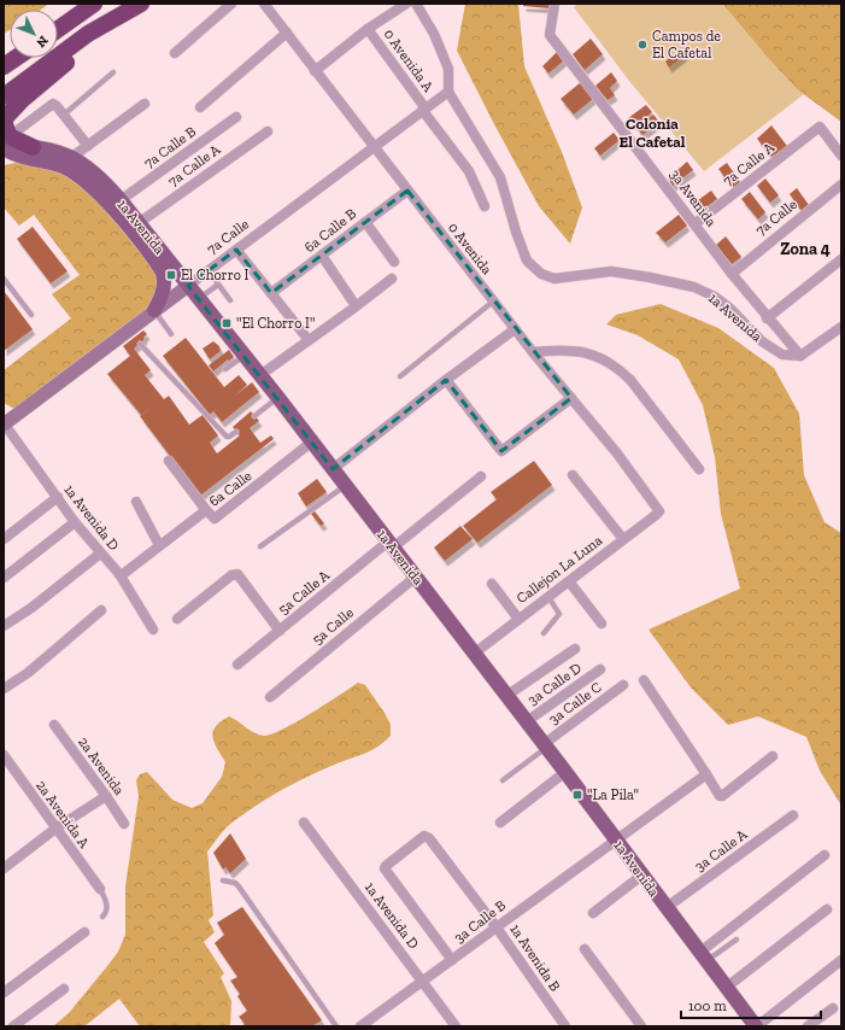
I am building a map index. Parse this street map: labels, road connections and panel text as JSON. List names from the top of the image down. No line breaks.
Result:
{"streets":{"main road":["1a Avenida"],"street":["0 Avenida A","7a Calle B","7a Calle A","3a Avenida","7a Calle","6a Calle B","0 Avenida","6a Calle","1a Avenida D","Callejon La Luna","5a Calle A","5a Calle","3a Calle D","3a Calle C","2a Avenida","2a Avenida A","3a Calle A","3a Calle B","1a Avenida B"]},"crossings":[["0 Avenida A","7a Calle"],["7a Calle B","1a Avenida"],["7a Calle A","3a Avenida"],["7a Calle A","1a Avenida"],["3a Avenida","7a Calle"],["3a Avenida","1a Avenida"],["7a Calle","1a Avenida"],["7a Calle","0 Avenida"],["7a Calle","1a Avenida D"],["1a Avenida","6a Calle"],["1a Avenida","Callejon La Luna"],["1a Avenida","5a Calle A"],["1a Avenida","5a Calle"],["1a Avenida","3a Calle D"],["1a Avenida","3a Calle C"],["1a Avenida","3a Calle A"],["1a Avenida","3a Calle B"],["6a Calle B","0 Avenida"],["0 Avenida","Callejon La Luna"],["6a Calle","1a Avenida D"],["1a Avenida D","3a Calle B"],["3a Calle B","1a Avenida B"]],"districts":["Colonia El Cafetal","Zona 4"],"places":{"other":["Campos de El Cafetal"],"transit":["El Chorro I","\"El Chorro I\"","\"La Pila\""]},"scale_bar":"100 m","north":"bottom right"}
